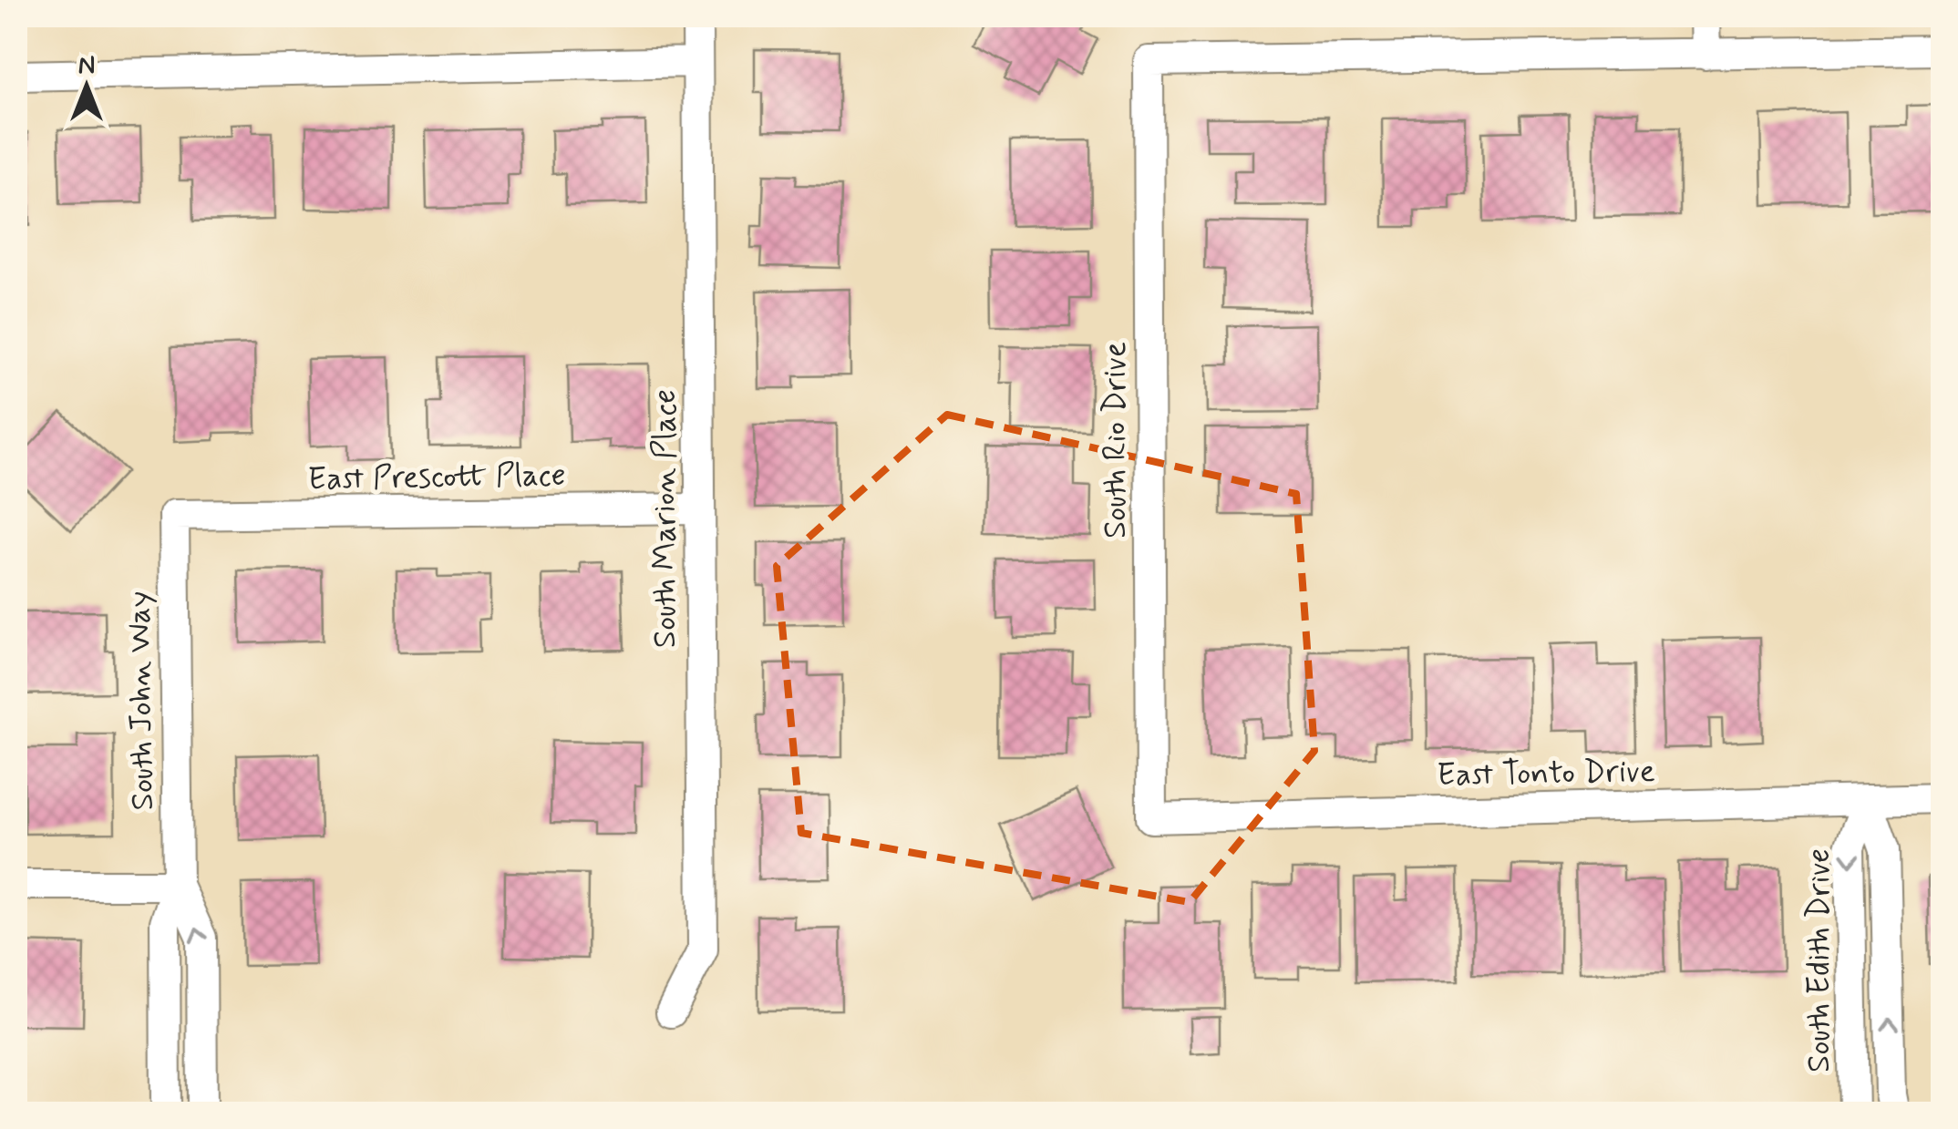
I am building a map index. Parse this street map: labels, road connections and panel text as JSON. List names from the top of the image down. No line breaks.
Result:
{"streets":{"street":["South Rio Drive","East Prescott Place","South Marion Place","South John Way","East Tonto Drive","South Edith Drive"]},"crossings":[["South Rio Drive","East Tonto Drive"],["East Prescott Place","South Marion Place"],["East Prescott Place","South John Way"],["East Tonto Drive","South Edith Drive"]],"north":"top"}
